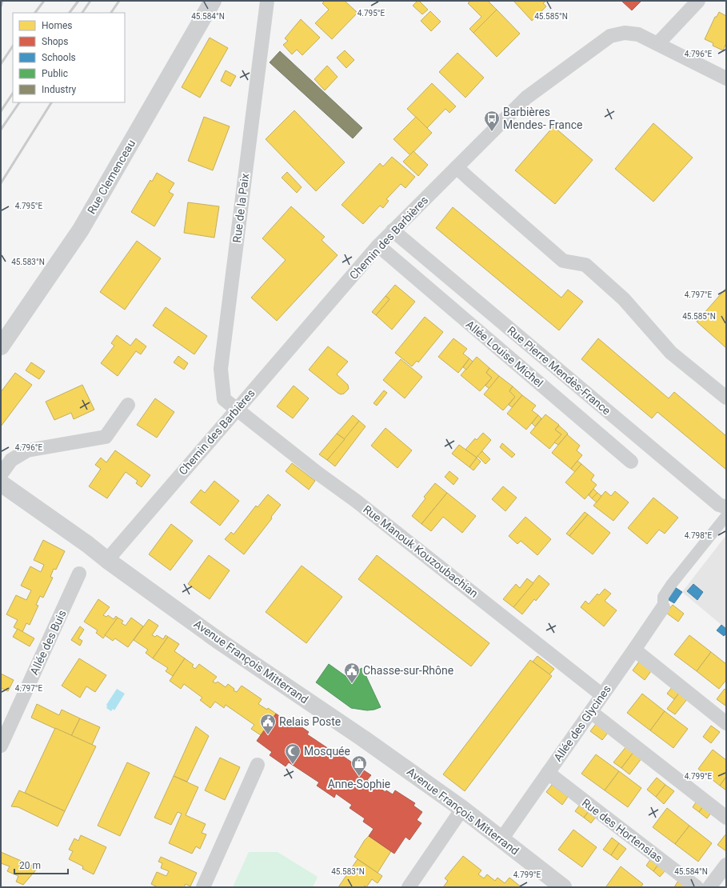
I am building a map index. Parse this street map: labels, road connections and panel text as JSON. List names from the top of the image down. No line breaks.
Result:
{"streets":{"street":["Rue Clemenceau","Rue de la Paix","Chemin des Barbières","Allée Louise Michel","Rue Pierre Mendès-France","Rue Manouk Kouzoubachian","Allée des Buis","Avenue François Mitterrand","Allée des Glycines","Rue des Hortensias"]},"crossings":[["Rue de la Paix","Chemin des Barbières"],["Rue de la Paix","Rue Manouk Kouzoubachian"],["Chemin des Barbières","Allée Louise Michel"],["Chemin des Barbières","Rue Pierre Mendès-France"],["Chemin des Barbières","Rue Manouk Kouzoubachian"],["Chemin des Barbières","Avenue François Mitterrand"],["Rue Manouk Kouzoubachian","Allée des Glycines"],["Avenue François Mitterrand","Allée des Glycines"],["Allée des Glycines","Rue des Hortensias"]],"places":{"bus stop":["Barbières Mendes- France"],"public building":["Chasse-sur-Rhône","Relais Poste"],"mosque":["Mosquée"],"shop":["Anne-Sophie"]},"legend":["Homes","Shops","Schools","Public","Industry"],"scale_bar":"20 m","coordinates":["4.795°E","45.584°N","45.585°N","4.796°E","45.583°N","4.797°E","4.798°E","4.799°E"]}
